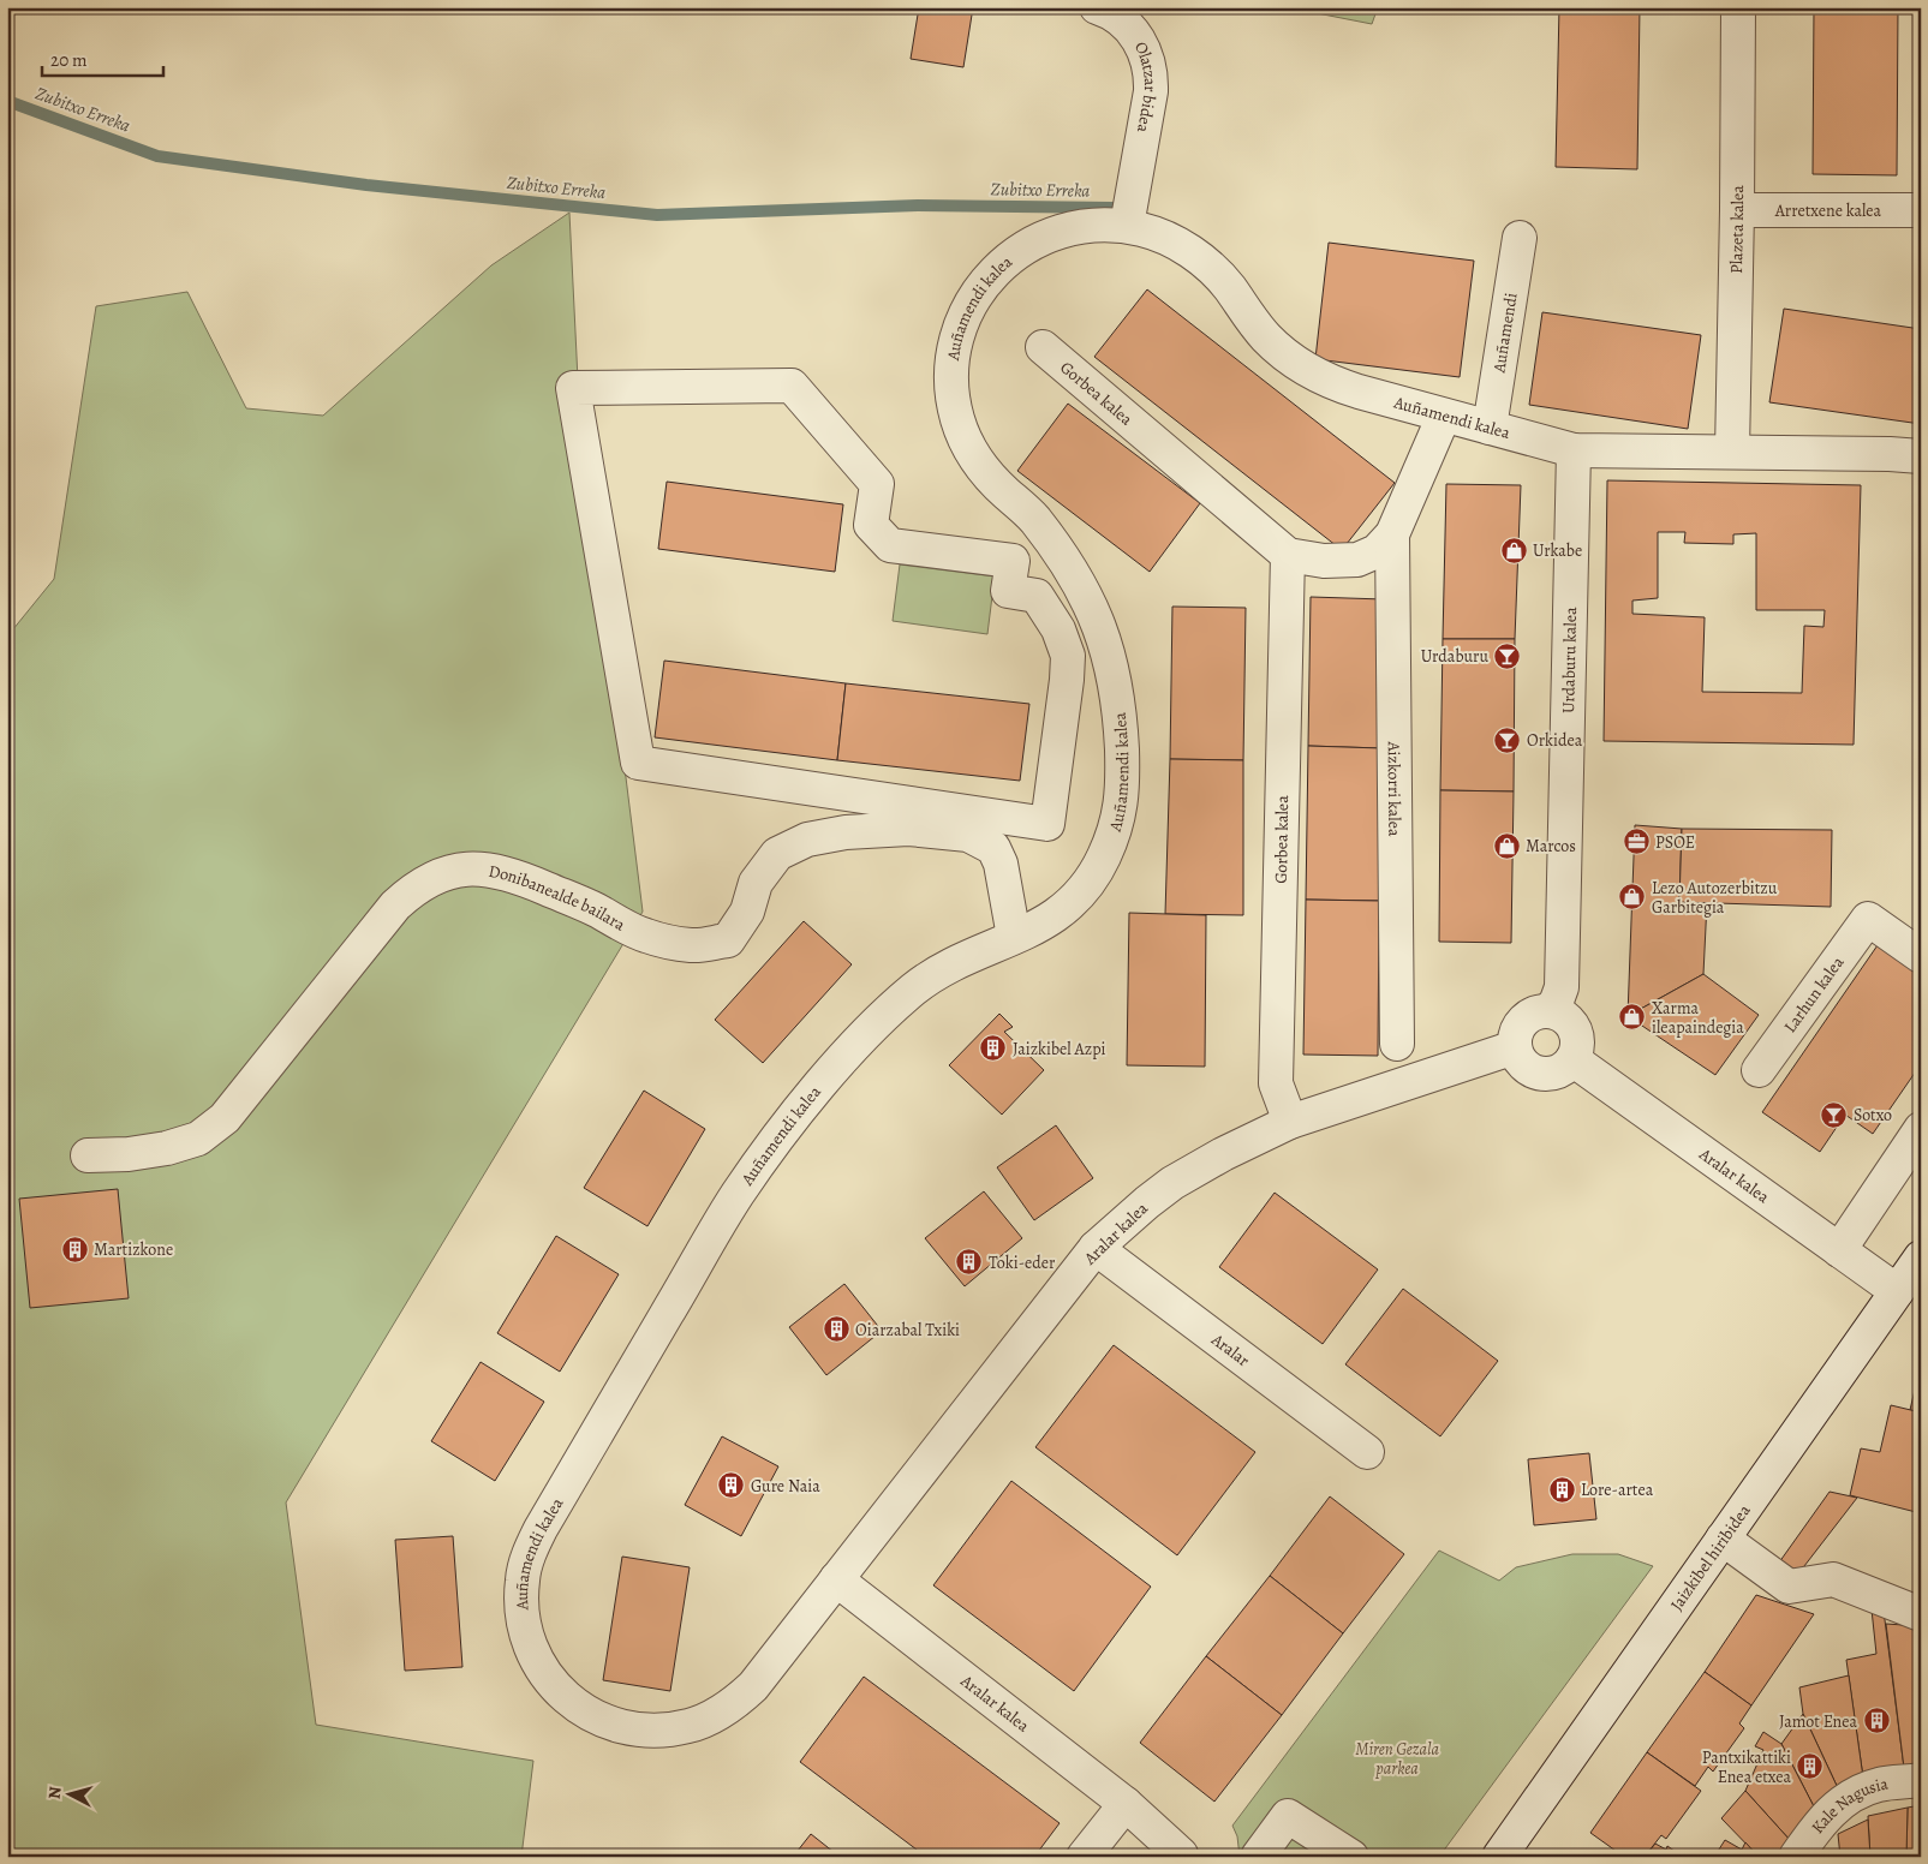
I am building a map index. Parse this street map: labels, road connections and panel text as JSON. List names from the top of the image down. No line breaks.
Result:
{"streets":{"street":["Olatzar bidea","Arretxene kalea","Plazeta kalea","Auñamendi kalea","Auñamendi","Gorbea kalea","Urdaburu kalea","Aizkorri kalea","Donibanealde bailara","Larhun kalea","Aralar kalea","Aralar","Jaizkibel hiribidea","Kale Nagusia"]},"crossings":[["Olatzar bidea","Auñamendi kalea"],["Arretxene kalea","Plazeta kalea"],["Plazeta kalea","Auñamendi kalea"],["Auñamendi kalea","Auñamendi"],["Auñamendi kalea","Urdaburu kalea"],["Auñamendi kalea","Donibanealde bailara"],["Auñamendi kalea","Aralar kalea"],["Gorbea kalea","Aralar kalea"],["Urdaburu kalea","Aralar kalea"],["Aralar kalea","Aralar"],["Aralar kalea","Jaizkibel hiribidea"]],"water":["Zubitxo Erreka"],"parks":["Miren Gezala parkea"],"places":{"shop":["Urkabe","Marcos","Lezo Autozerbitzu Garbitegia","Xarma ileapaindegia"],"bar":["Urdaburu","Orkidea","Sotxo"],"office":["PSOE"],"building":["Jaizkibel Azpi","Martizkone","Toki-eder","Oiarzabal Txiki","Gure Naia","Lore-artea","Jamot Enea","Pantxikattiki Enea etxea"]},"scale_bar":"20 m","north":"left"}
